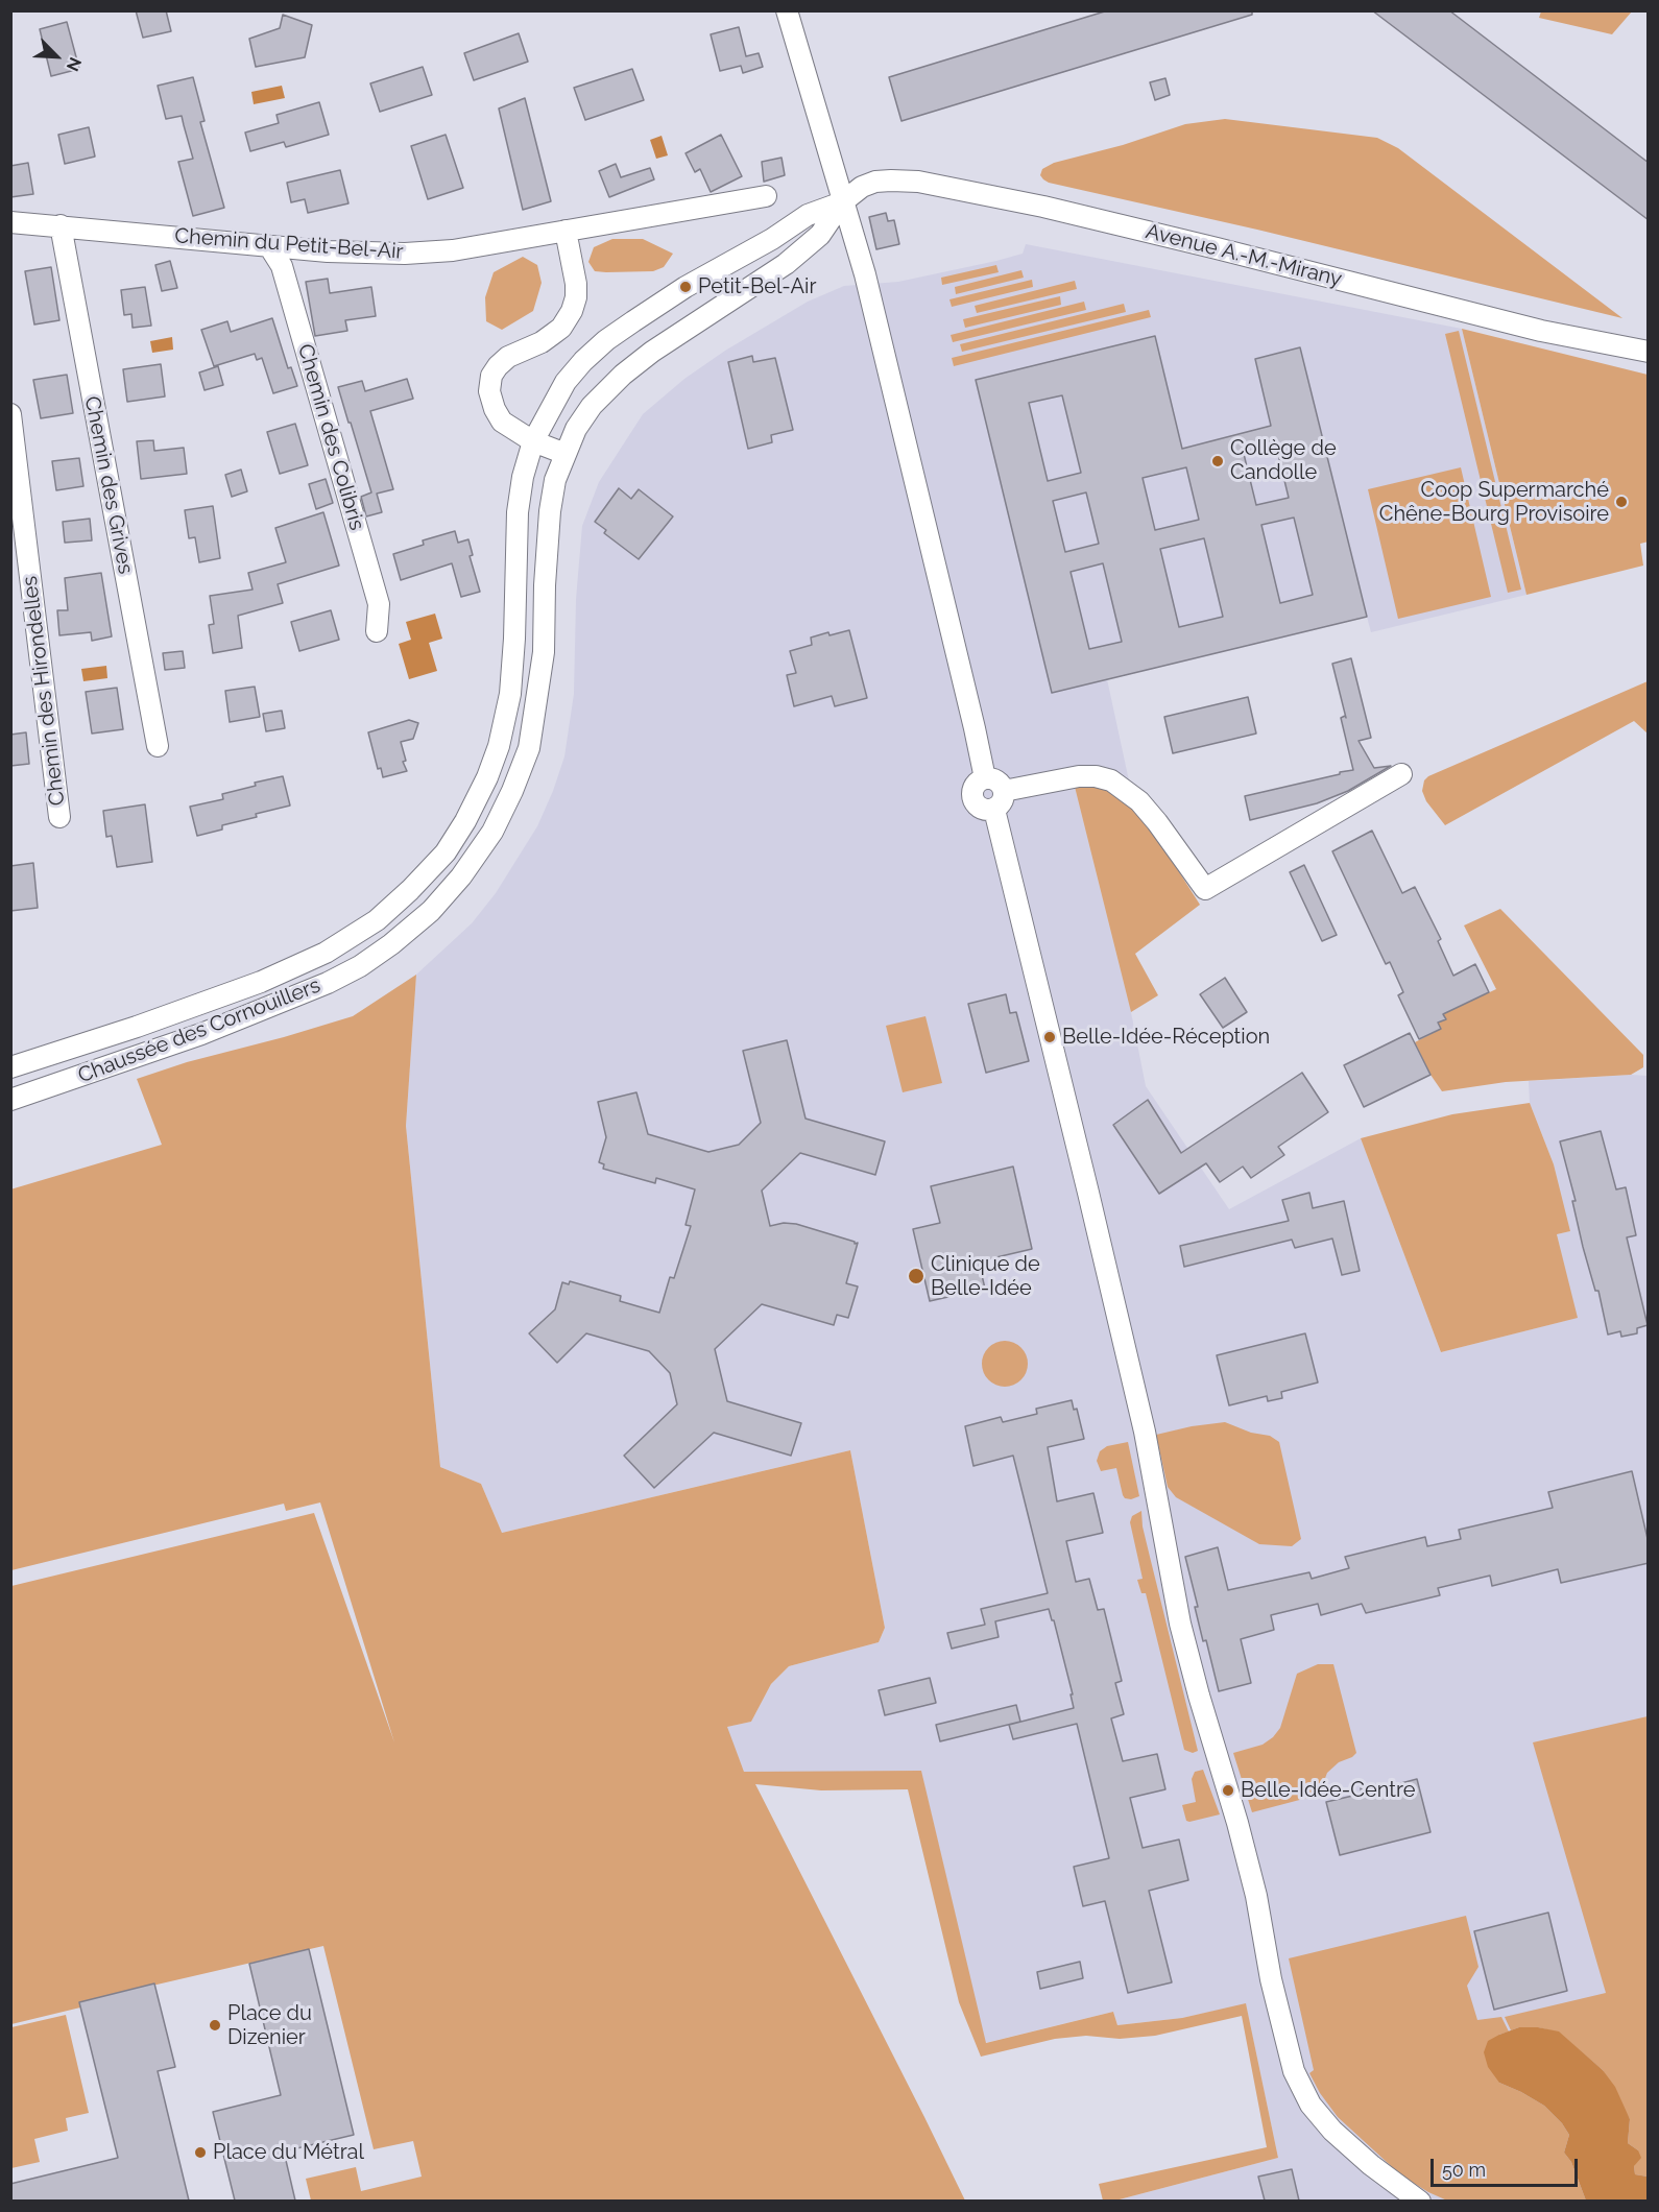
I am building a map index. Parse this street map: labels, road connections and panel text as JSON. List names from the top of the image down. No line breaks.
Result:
{"streets":{"street":["Chemin du Petit-Bel-Air","Avenue A.-M.-Mirany","Chemin des Colibris","Chemin des Grives","Chemin des Hirondelles","Chaussée des Cornouillers"]},"crossings":[["Chemin du Petit-Bel-Air","Chemin des Colibris"],["Chemin du Petit-Bel-Air","Chemin des Grives"],["Avenue A.-M.-Mirany","Chaussée des Cornouillers"]],"places":["Petit-Bel-Air","Collège de Candolle","Coop Supermarché Chêne-Bourg Provisoire","Belle-Idée-Réception","Clinique de Belle-Idée","Belle-Idée-Centre","Place du Dizenier","Place du Métral"],"scale_bar":"50 m","north":"bottom right"}
